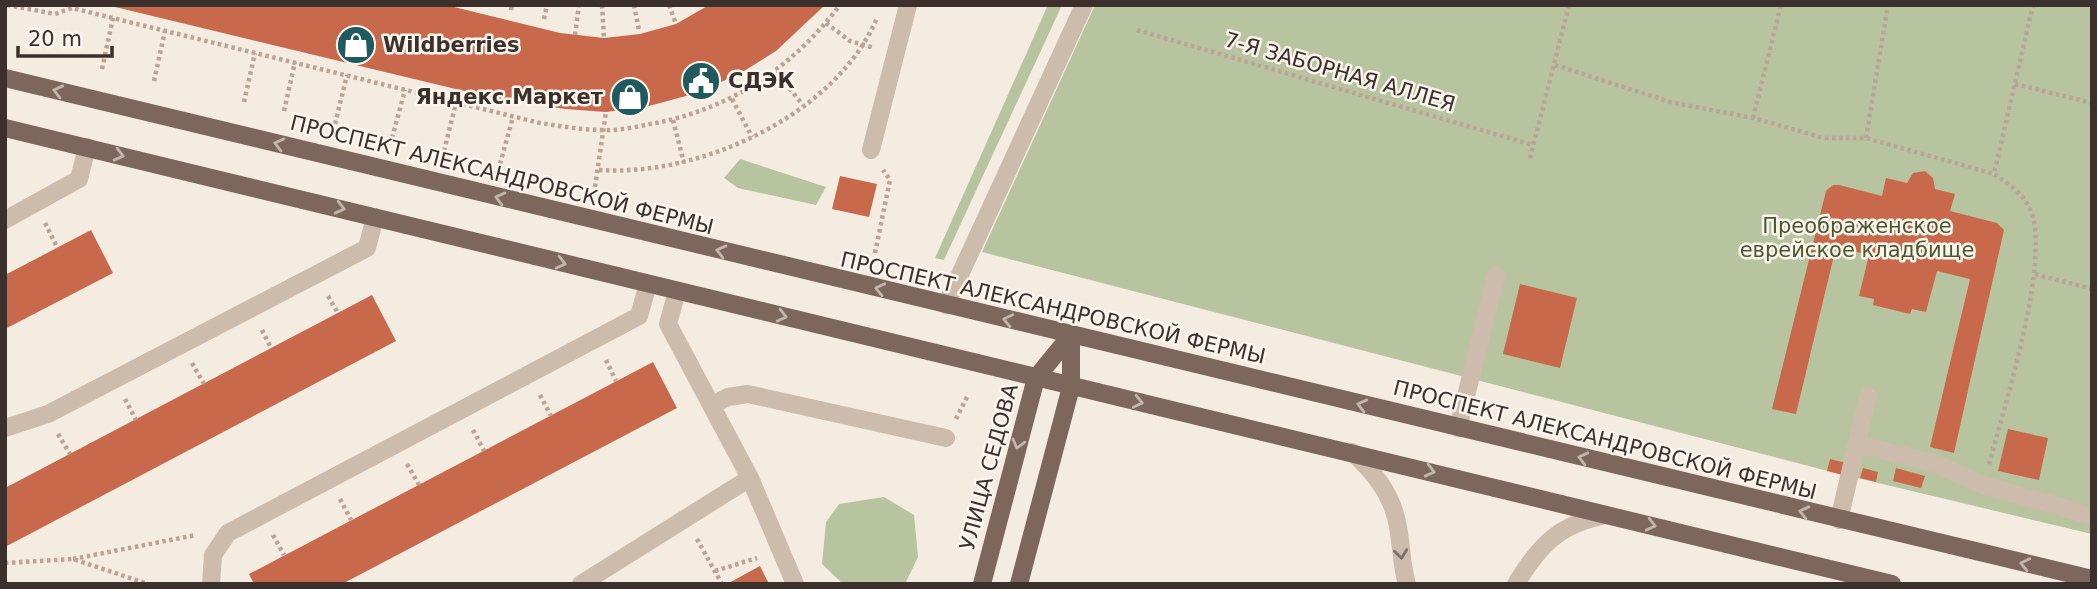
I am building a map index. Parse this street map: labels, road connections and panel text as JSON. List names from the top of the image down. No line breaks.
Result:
{"streets":{"main road":["ПРОСПЕКТ АЛЕКСАНДРОВСКОЙ ФЕРМЫ","УЛИЦА СЕДОВА"],"path":["7-Я ЗАБОРНАЯ АЛЛЕЯ"]},"crossings":[["ПРОСПЕКТ АЛЕКСАНДРОВСКОЙ ФЕРМЫ","УЛИЦА СЕДОВА"]],"parks":["Преображенское еврейское кладбище"],"places":{"shop":["Wildberries","Яндекс.Маркет"],"public building":["СДЭК"]},"scale_bar":"20 m"}
